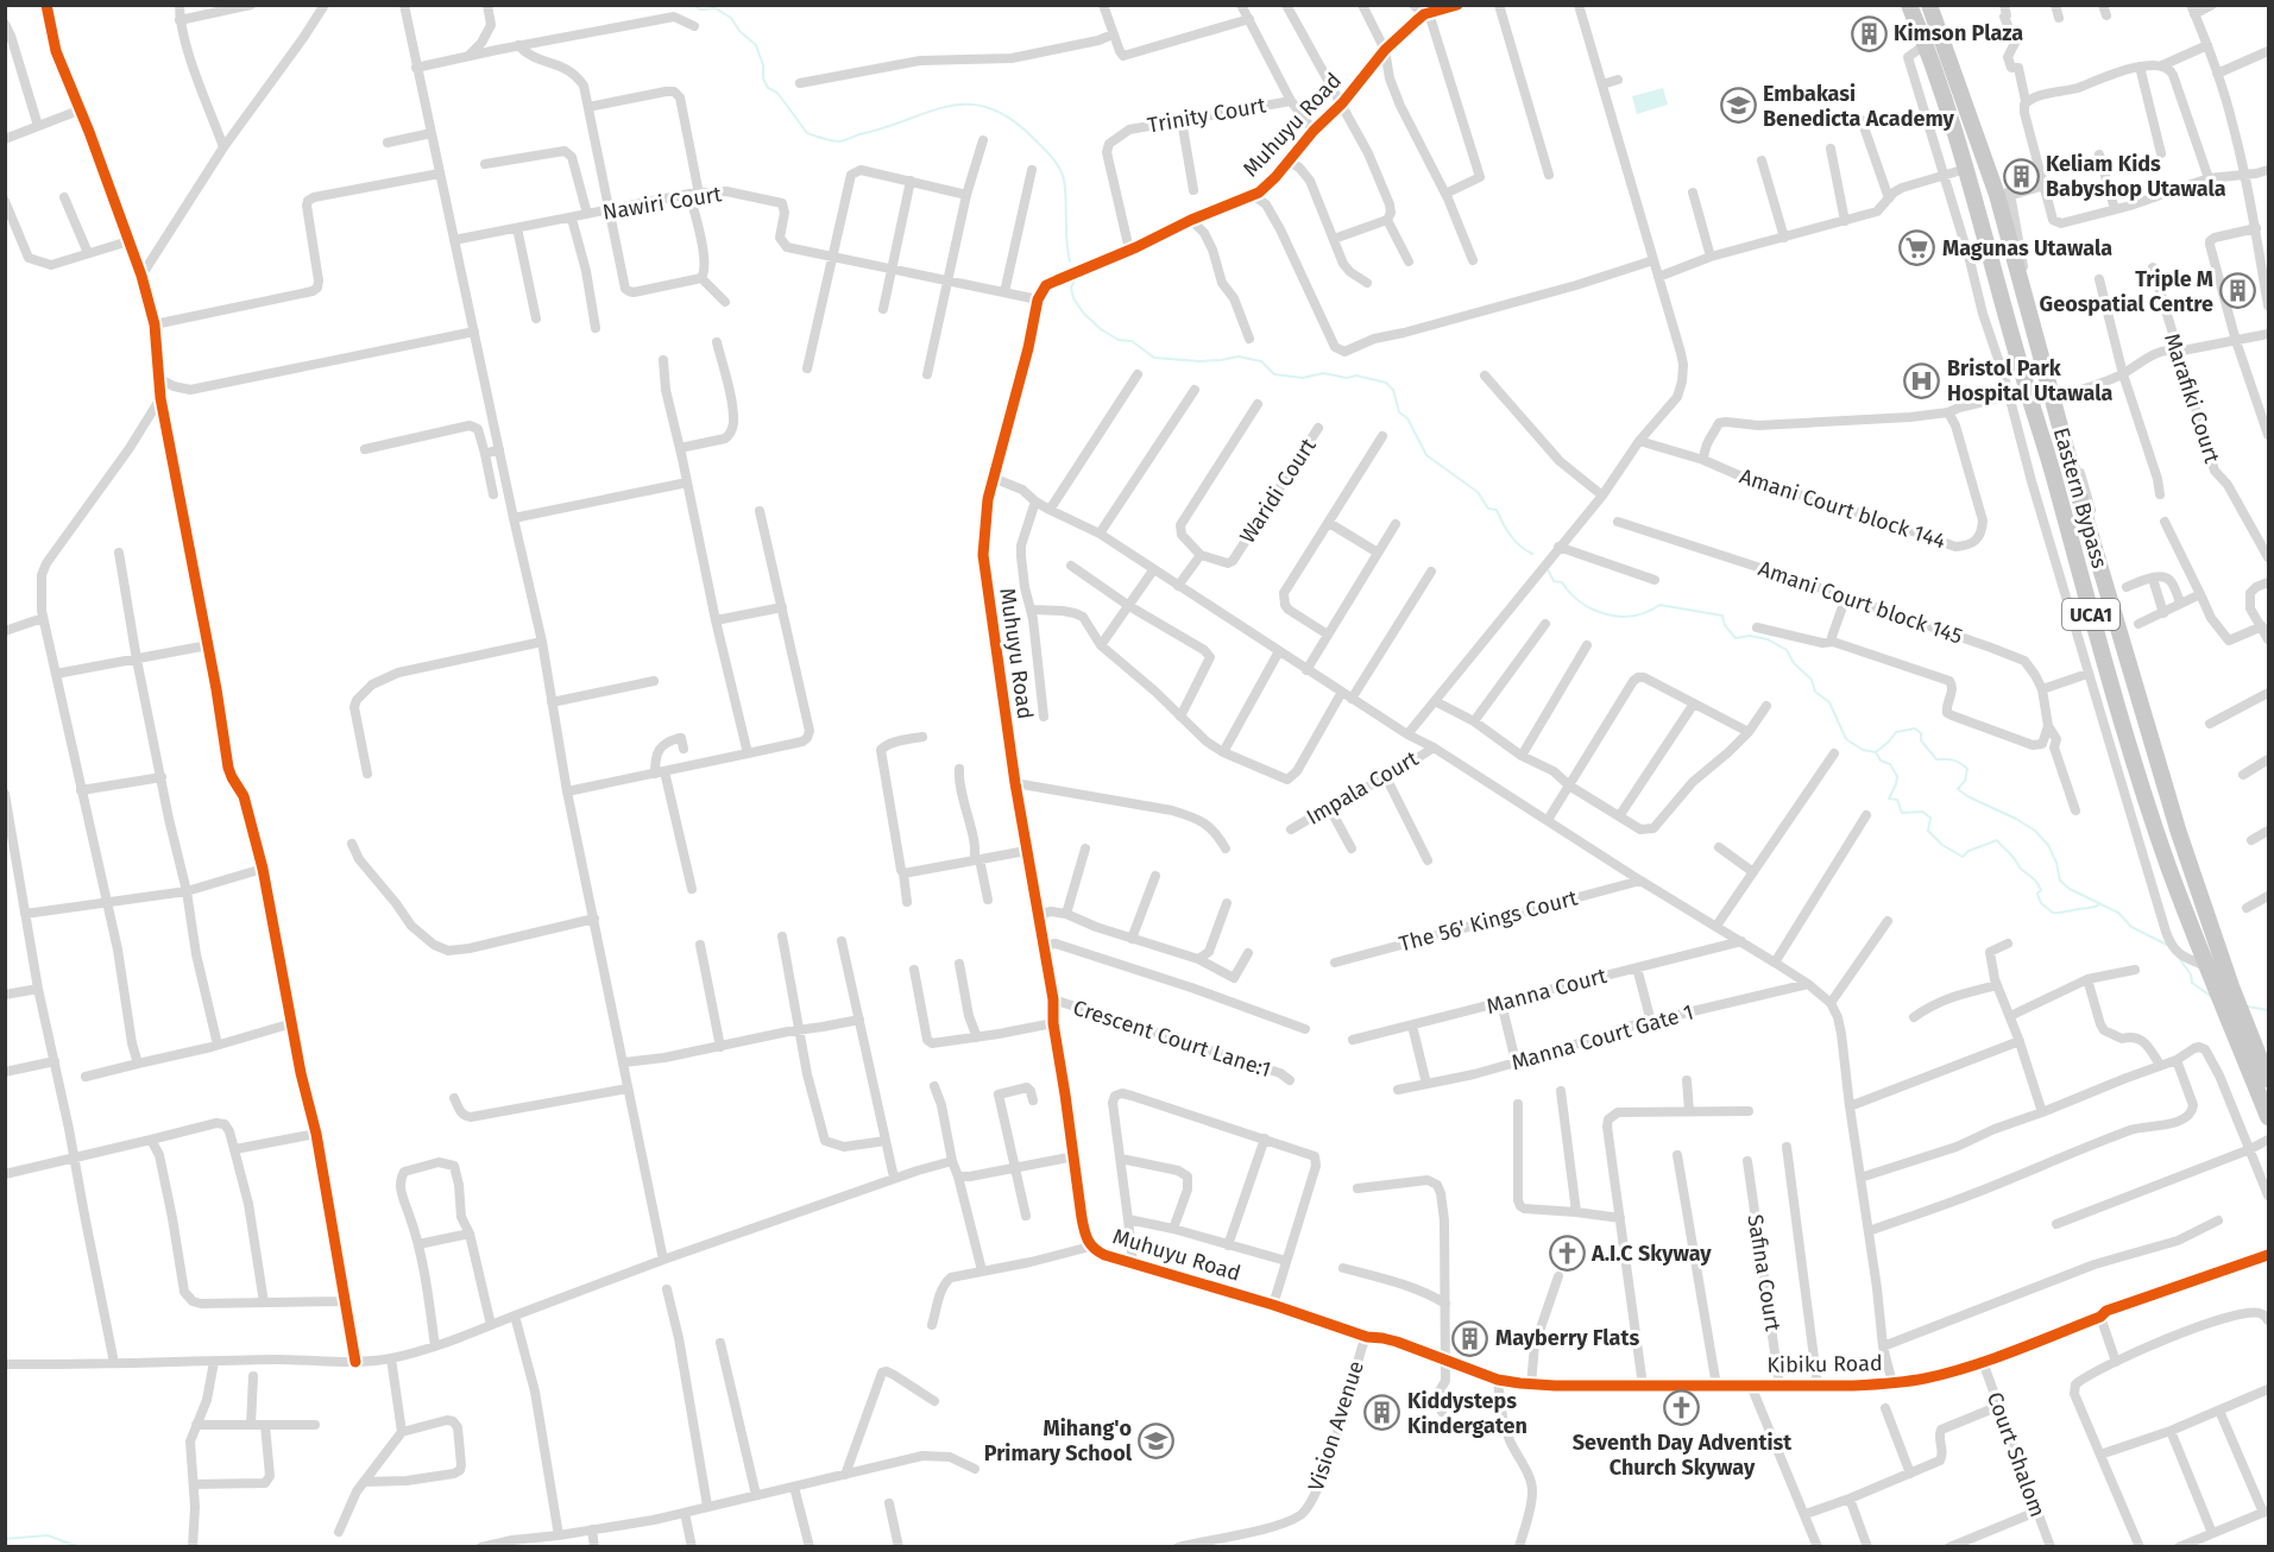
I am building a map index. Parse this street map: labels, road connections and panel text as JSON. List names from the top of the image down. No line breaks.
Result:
{"streets":{"main road":["Eastern Bypass","UCA1"],"street":["Trinity Court","Muhuyu Road","Nawiri Court","Marafiki Court","Waridi Court","Amani Court block 144","Amani Court block 145","Impala Court","The 56' Kings Court","Manna Court","Manna Court Gate 1","Crescent Court Lane:1","Safina Court","Kibiku Road","Vision Avenue","Court Shalom"]},"crossings":[["Trinity Court","Muhuyu Road"],["Muhuyu Road","Nawiri Court"],["Muhuyu Road","Crescent Court Lane:1"],["Muhuyu Road","Kibiku Road"],["Muhuyu Road","Vision Avenue"],["Safina Court","Kibiku Road"],["Kibiku Road","Vision Avenue"],["Kibiku Road","Court Shalom"]],"places":{"building":["Kimson Plaza","Keliam Kids Babyshop Utawala","Triple M Geospatial Centre","Mayberry Flats","Kiddysteps Kindergaten"],"school or university":["Embakasi Benedicta Academy","Mihang'o Primary School"],"supermarket":["Magunas Utawala"],"hospital":["Bristol Park Hospital Utawala"],"church":["A.I.C Skyway","Seventh Day Adventist Church Skyway"]}}
